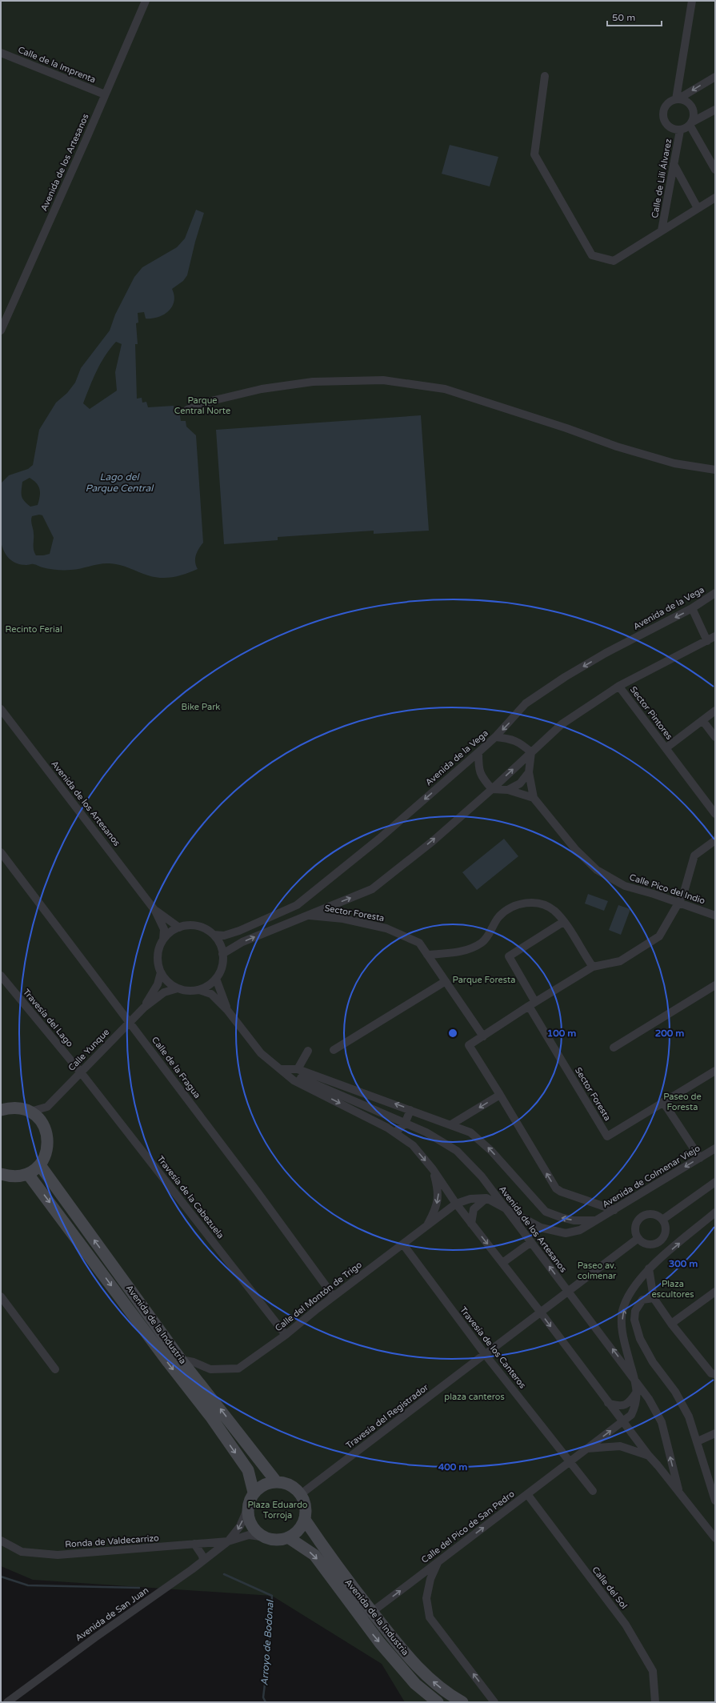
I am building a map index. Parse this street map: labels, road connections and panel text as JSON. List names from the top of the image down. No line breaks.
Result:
{"streets":{"street":["Calle de la Imprenta","Avenida de los Artesanos","Calle de Lilí Álvarez","Avenida de la Vega","Sector Pintores","Calle Pico del Indio","Sector Foresta","Travesía del Lago","Calle Yunque","Calle de la Fragua","Avenida de Colmenar Viejo","Travesía de la Cabezuela","Calle del Montón de Trigo","Avenida de la Industria","Travesía de los Canteros","Travesía del Registrador","Calle del Pico de San Pedro","Ronda de Valdecarrizo","Calle del Sol","Avenida de San Juan"]},"crossings":[["Calle de la Imprenta","Avenida de los Artesanos"],["Avenida de los Artesanos","Avenida de la Vega"],["Avenida de los Artesanos","Calle Yunque"],["Avenida de los Artesanos","Avenida de Colmenar Viejo"],["Avenida de los Artesanos","Calle del Montón de Trigo"],["Avenida de los Artesanos","Travesía del Registrador"],["Avenida de los Artesanos","Calle del Pico de San Pedro"],["Avenida de la Vega","Calle Yunque"],["Travesía del Lago","Calle Yunque"],["Travesía del Lago","Travesía de la Cabezuela"],["Calle Yunque","Calle de la Fragua"],["Calle Yunque","Travesía de la Cabezuela"],["Calle de la Fragua","Calle del Montón de Trigo"],["Travesía de la Cabezuela","Calle del Montón de Trigo"],["Calle del Montón de Trigo","Avenida de la Industria"],["Calle del Montón de Trigo","Travesía de los Canteros"],["Avenida de la Industria","Travesía del Registrador"],["Avenida de la Industria","Calle del Pico de San Pedro"],["Avenida de la Industria","Ronda de Valdecarrizo"],["Travesía de los Canteros","Travesía del Registrador"],["Travesía de los Canteros","Calle del Pico de San Pedro"],["Travesía del Registrador","Ronda de Valdecarrizo"],["Calle del Pico de San Pedro","Calle del Sol"],["Ronda de Valdecarrizo","Avenida de San Juan"]],"one_way":["Calle del Pico de San Pedro"],"water":["Lago del Parque Central","Arroyo de Bodonal"],"parks":["Parque Central Norte","Recinto Ferial","Bike Park","Parque Foresta","Paseo de Foresta","Paseo av. colmenar","Plaza escultores","plaza canteros","Plaza Eduardo Torroja"],"scale_bar":"50 m","rings":["100 m","200 m","300 m","400 m"]}
